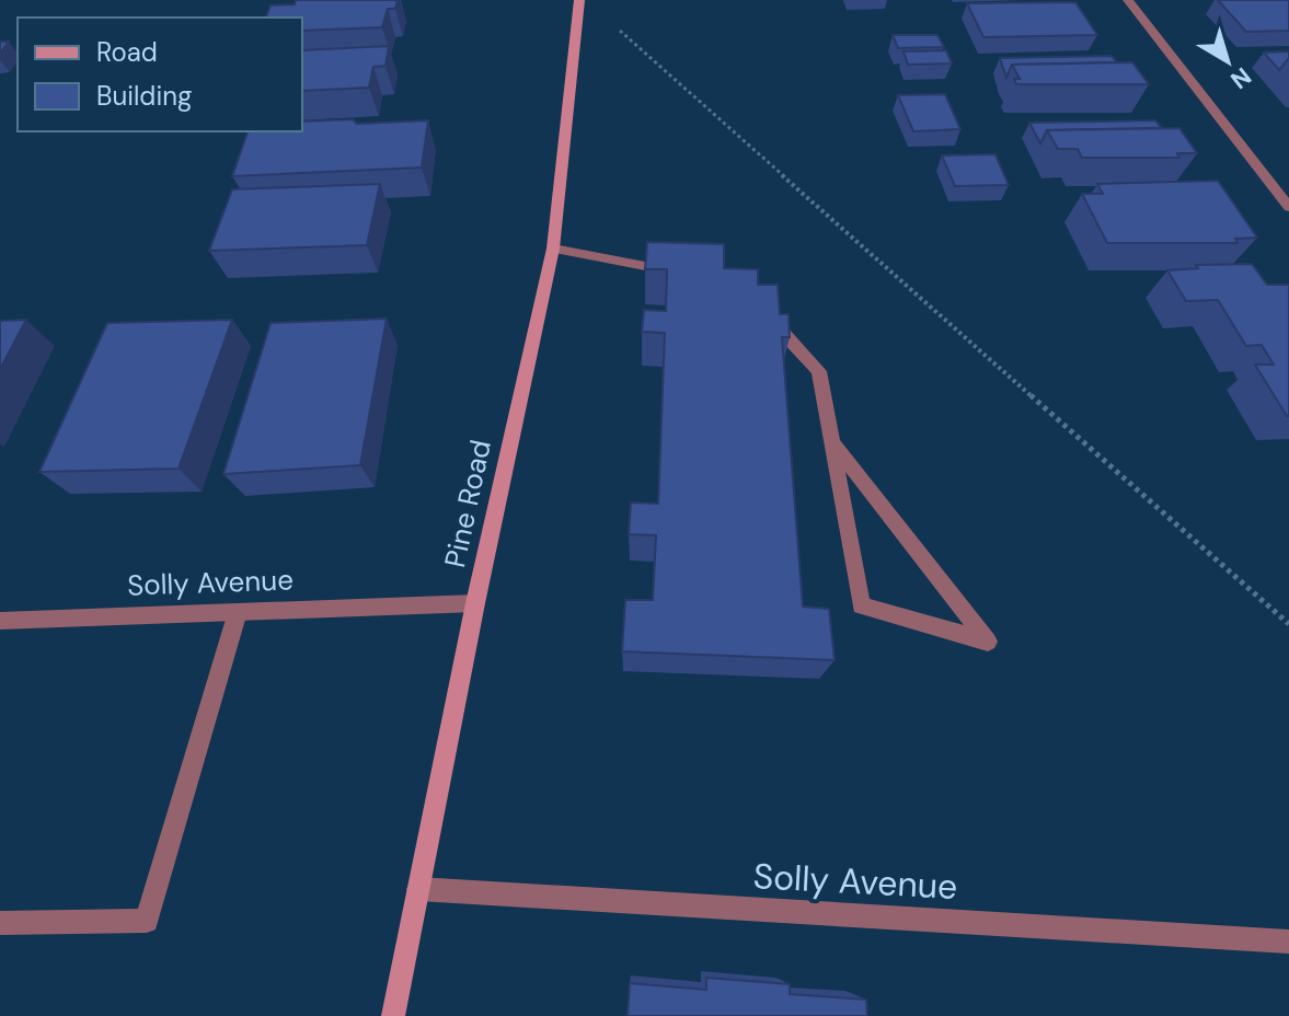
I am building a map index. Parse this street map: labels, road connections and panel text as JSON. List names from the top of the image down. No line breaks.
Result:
{"streets":{"street":["Pine Road","Solly Avenue"]},"crossings":[["Pine Road","Solly Avenue"]],"legend":["Road","Building"],"north":"bottom right"}
